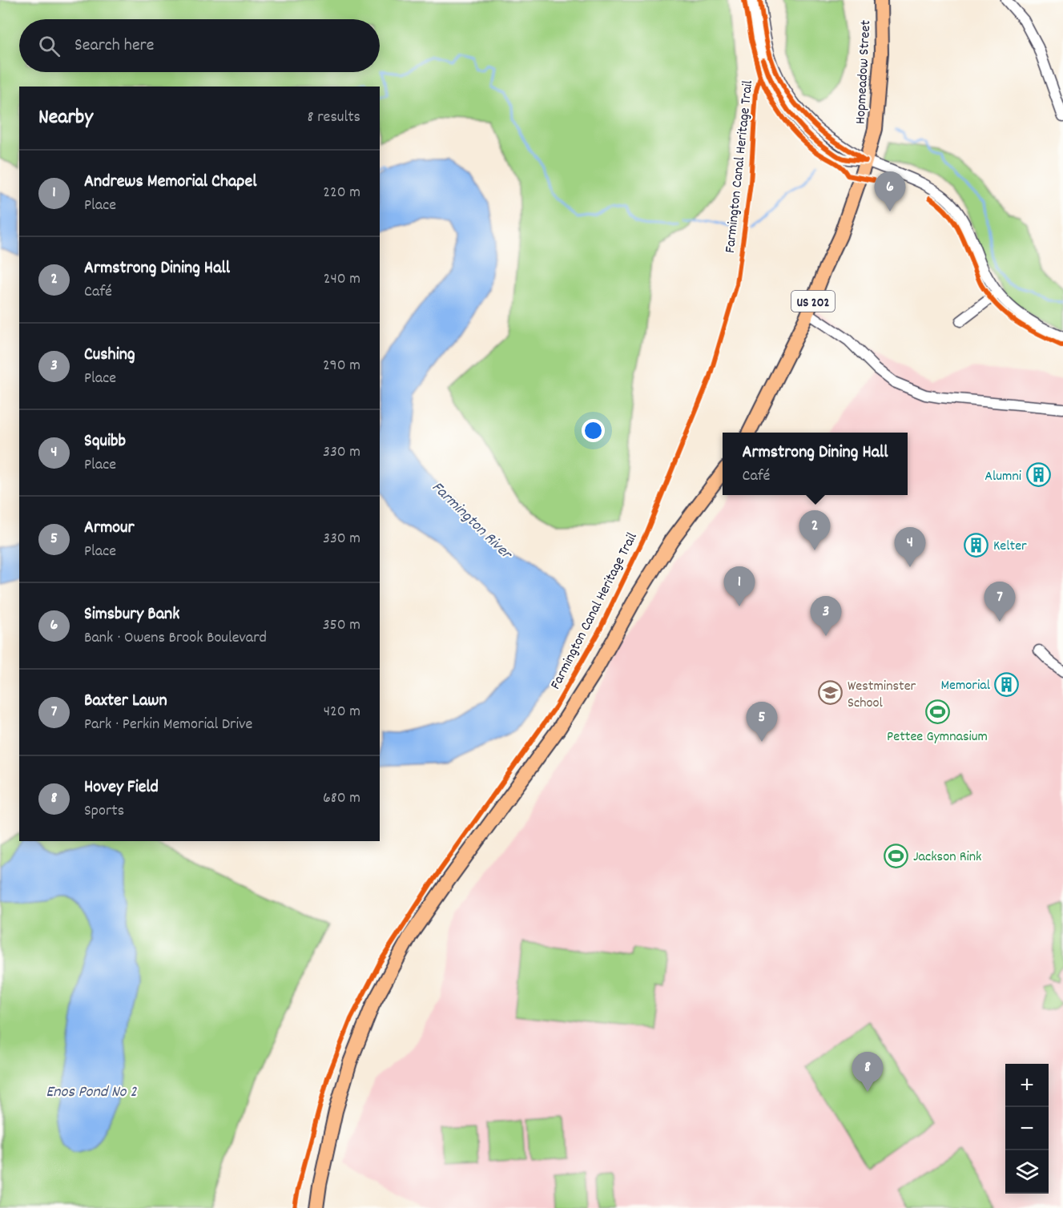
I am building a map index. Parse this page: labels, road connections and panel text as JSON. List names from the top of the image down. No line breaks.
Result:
{"streets":{"highway":["Hopmeadow Street","US 202"],"cycle path":["Farmington Canal Heritage Trail"]},"water":["Farmington River","Enos Pond No 2"],"places":{"building":["Alumni","Kelter","Memorial"],"school or university":["Westminster School"],"sports":["Pettee Gymnasium","Jackson Rink"]},"page":{"search":"Search here","heading":["Nearby","8 results"],"list":[{"mark":"1","name":"Andrews Memorial Chapel","note":"Place","value":"220 m"},{"mark":"2","name":"Armstrong Dining Hall","note":"Café","value":"240 m"},{"mark":"3","name":"Cushing","note":"Place","value":"290 m"},{"mark":"4","name":"Squibb","note":"Place","value":"330 m"},{"mark":"5","name":"Armour","note":"Place","value":"330 m"},{"mark":"6","name":"Simsbury Bank","note":"Bank · Owens Brook Boulevard","value":"350 m"},{"mark":"7","name":"Baxter Lawn","note":"Park · Perkin Memorial Drive","value":"420 m"},{"mark":"8","name":"Hovey Field","note":"Sports","value":"680 m"}],"pins":["6","2","4","1","7","3","5","8"],"popup":["Armstrong Dining Hall","Café"],"map_buttons":["+","−"]}}
